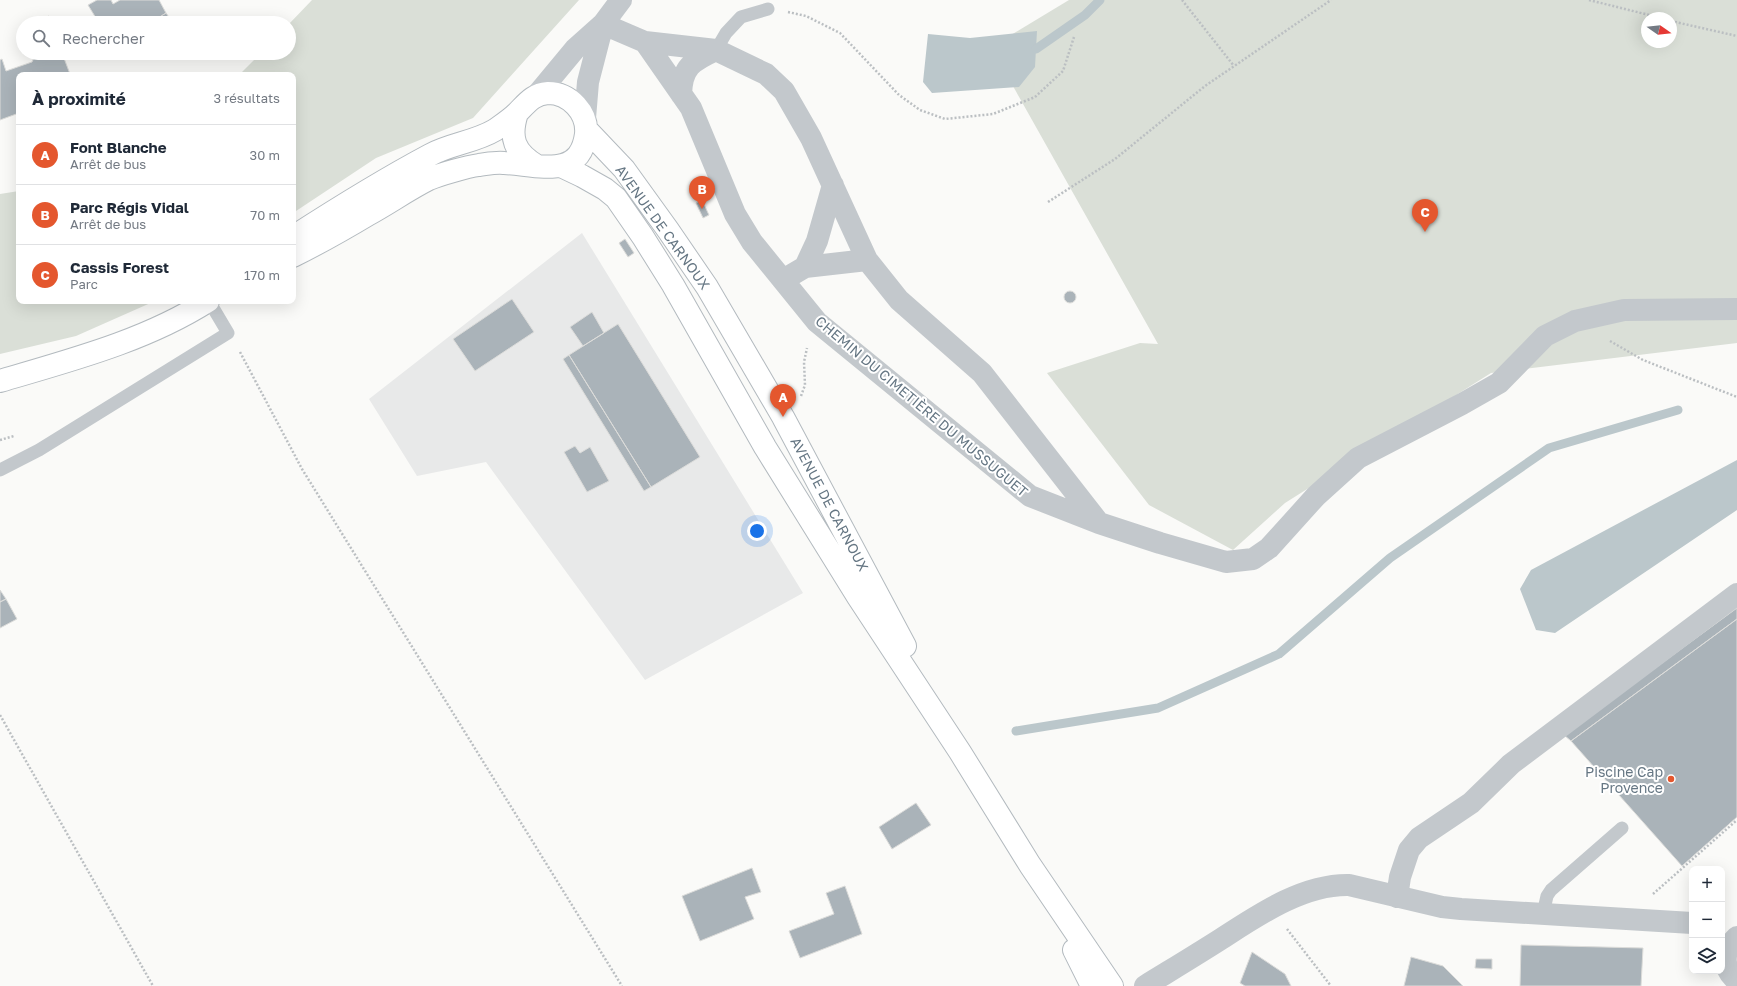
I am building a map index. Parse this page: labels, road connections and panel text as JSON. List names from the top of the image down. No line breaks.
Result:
{"streets":{"main road":["AVENUE DE CARNOUX"],"street":["CHEMIN DU CIMETIÈRE DU MUSSUGUET"]},"places":["Piscine Cap Provence"],"north":"right","page":{"search":"Rechercher","heading":["À proximité","3 résultats"],"list":[{"mark":"A","name":"Font Blanche","note":"Arrêt de bus","value":"30 m"},{"mark":"B","name":"Parc Régis Vidal","note":"Arrêt de bus","value":"70 m"},{"mark":"C","name":"Cassis Forest","note":"Parc","value":"170 m"}],"pins":["B","C","A"],"map_buttons":["+","−"]}}
